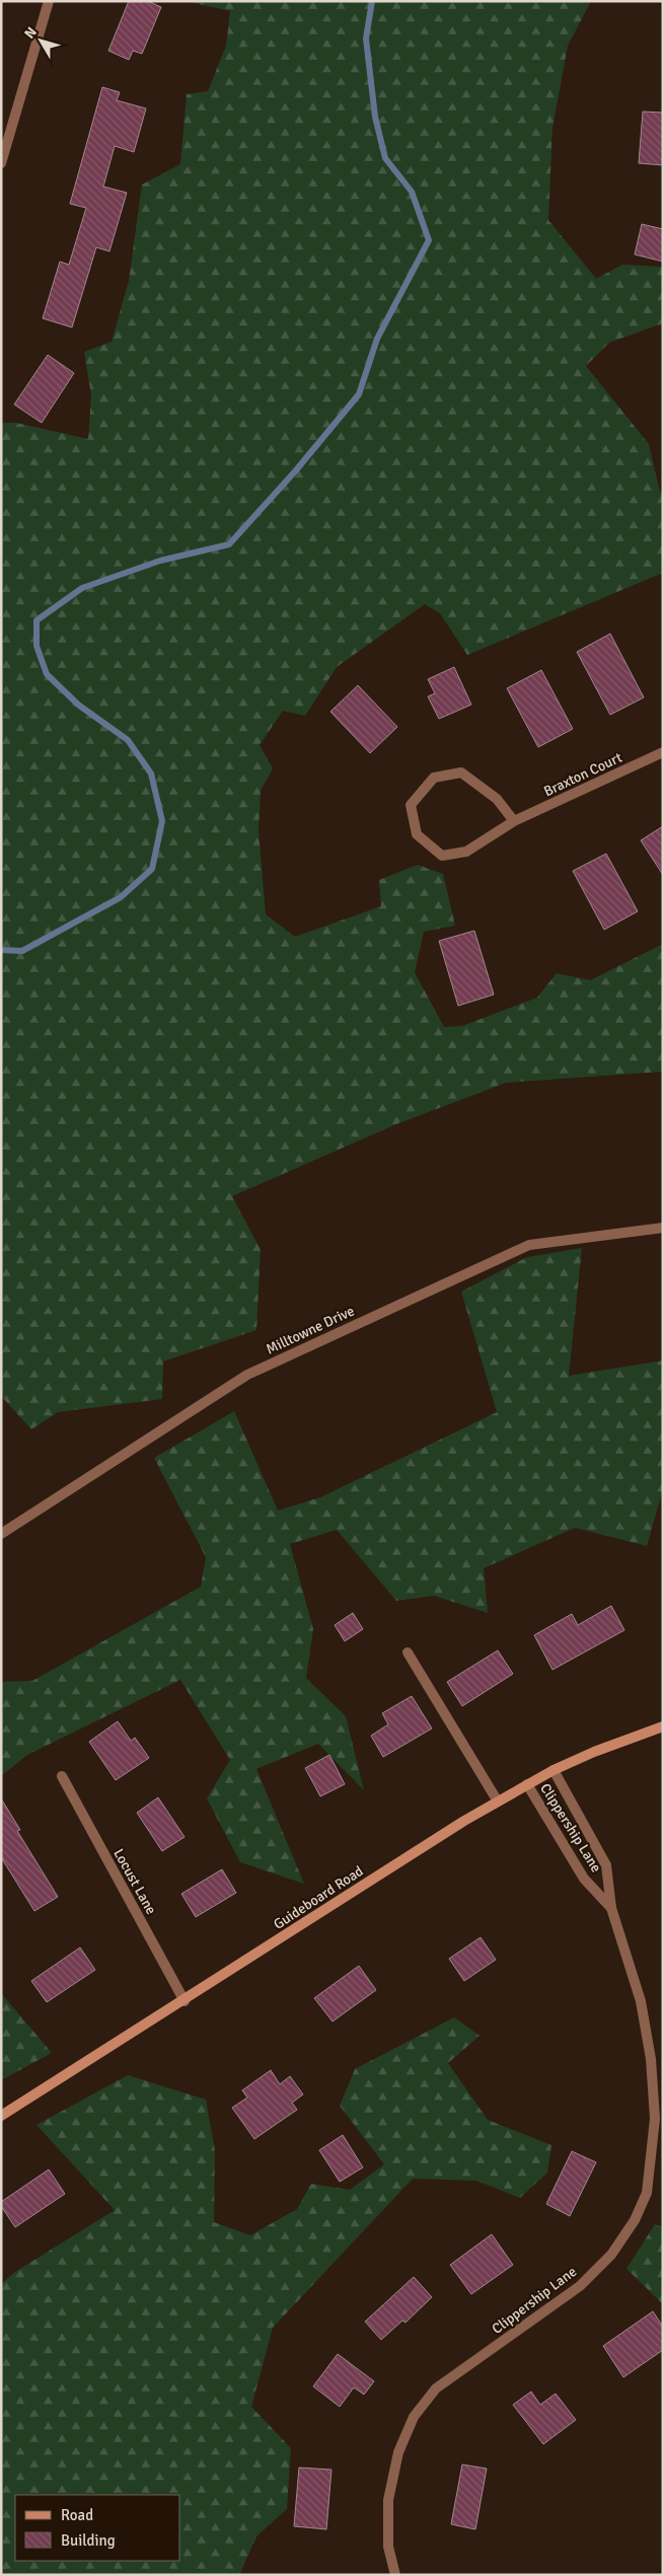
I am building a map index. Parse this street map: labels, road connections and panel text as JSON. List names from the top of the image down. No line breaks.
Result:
{"streets":{"street":["Braxton Court","Milltowne Drive","Clippership Lane","Locust Lane","Guideboard Road"]},"crossings":[["Clippership Lane","Guideboard Road"],["Locust Lane","Guideboard Road"]],"legend":["Road","Building"],"north":"top left"}
